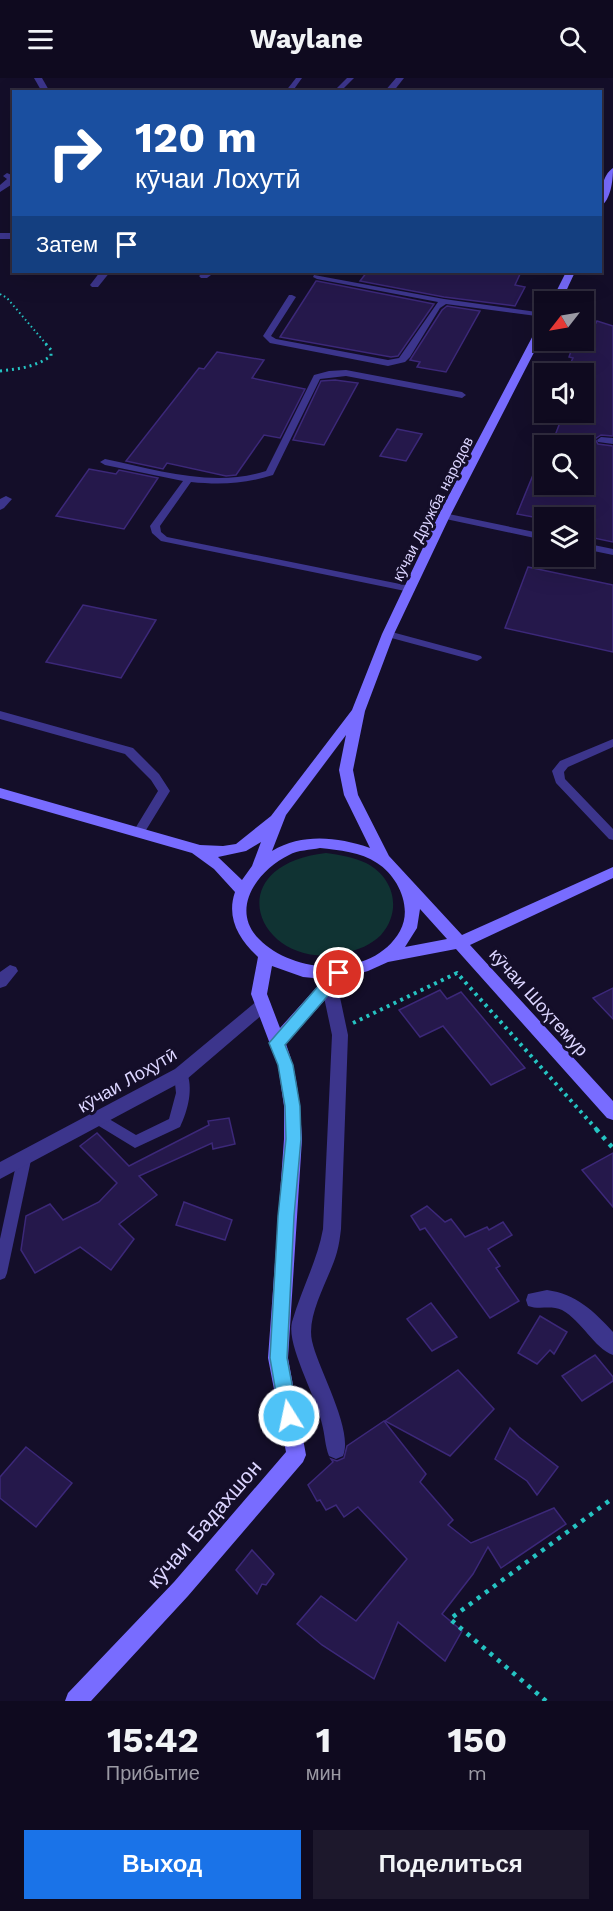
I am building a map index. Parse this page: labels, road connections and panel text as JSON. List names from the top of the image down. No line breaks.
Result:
{"streets":{"main road":["кӯчаи Дружба народов","кӯчаи Шоҳтемур","кӯчаи Бадахшон"],"street":["кӯчаи Лоҳутӣ"]},"north":"bottom left","page":{"header":"Waylane","turn":["120 m","кӯчаи Лохутӣ"],"then":"Затем","eta":["15:42","Прибытие","1","мин","150","m"],"buttons":["Выход","Поделиться"]}}
